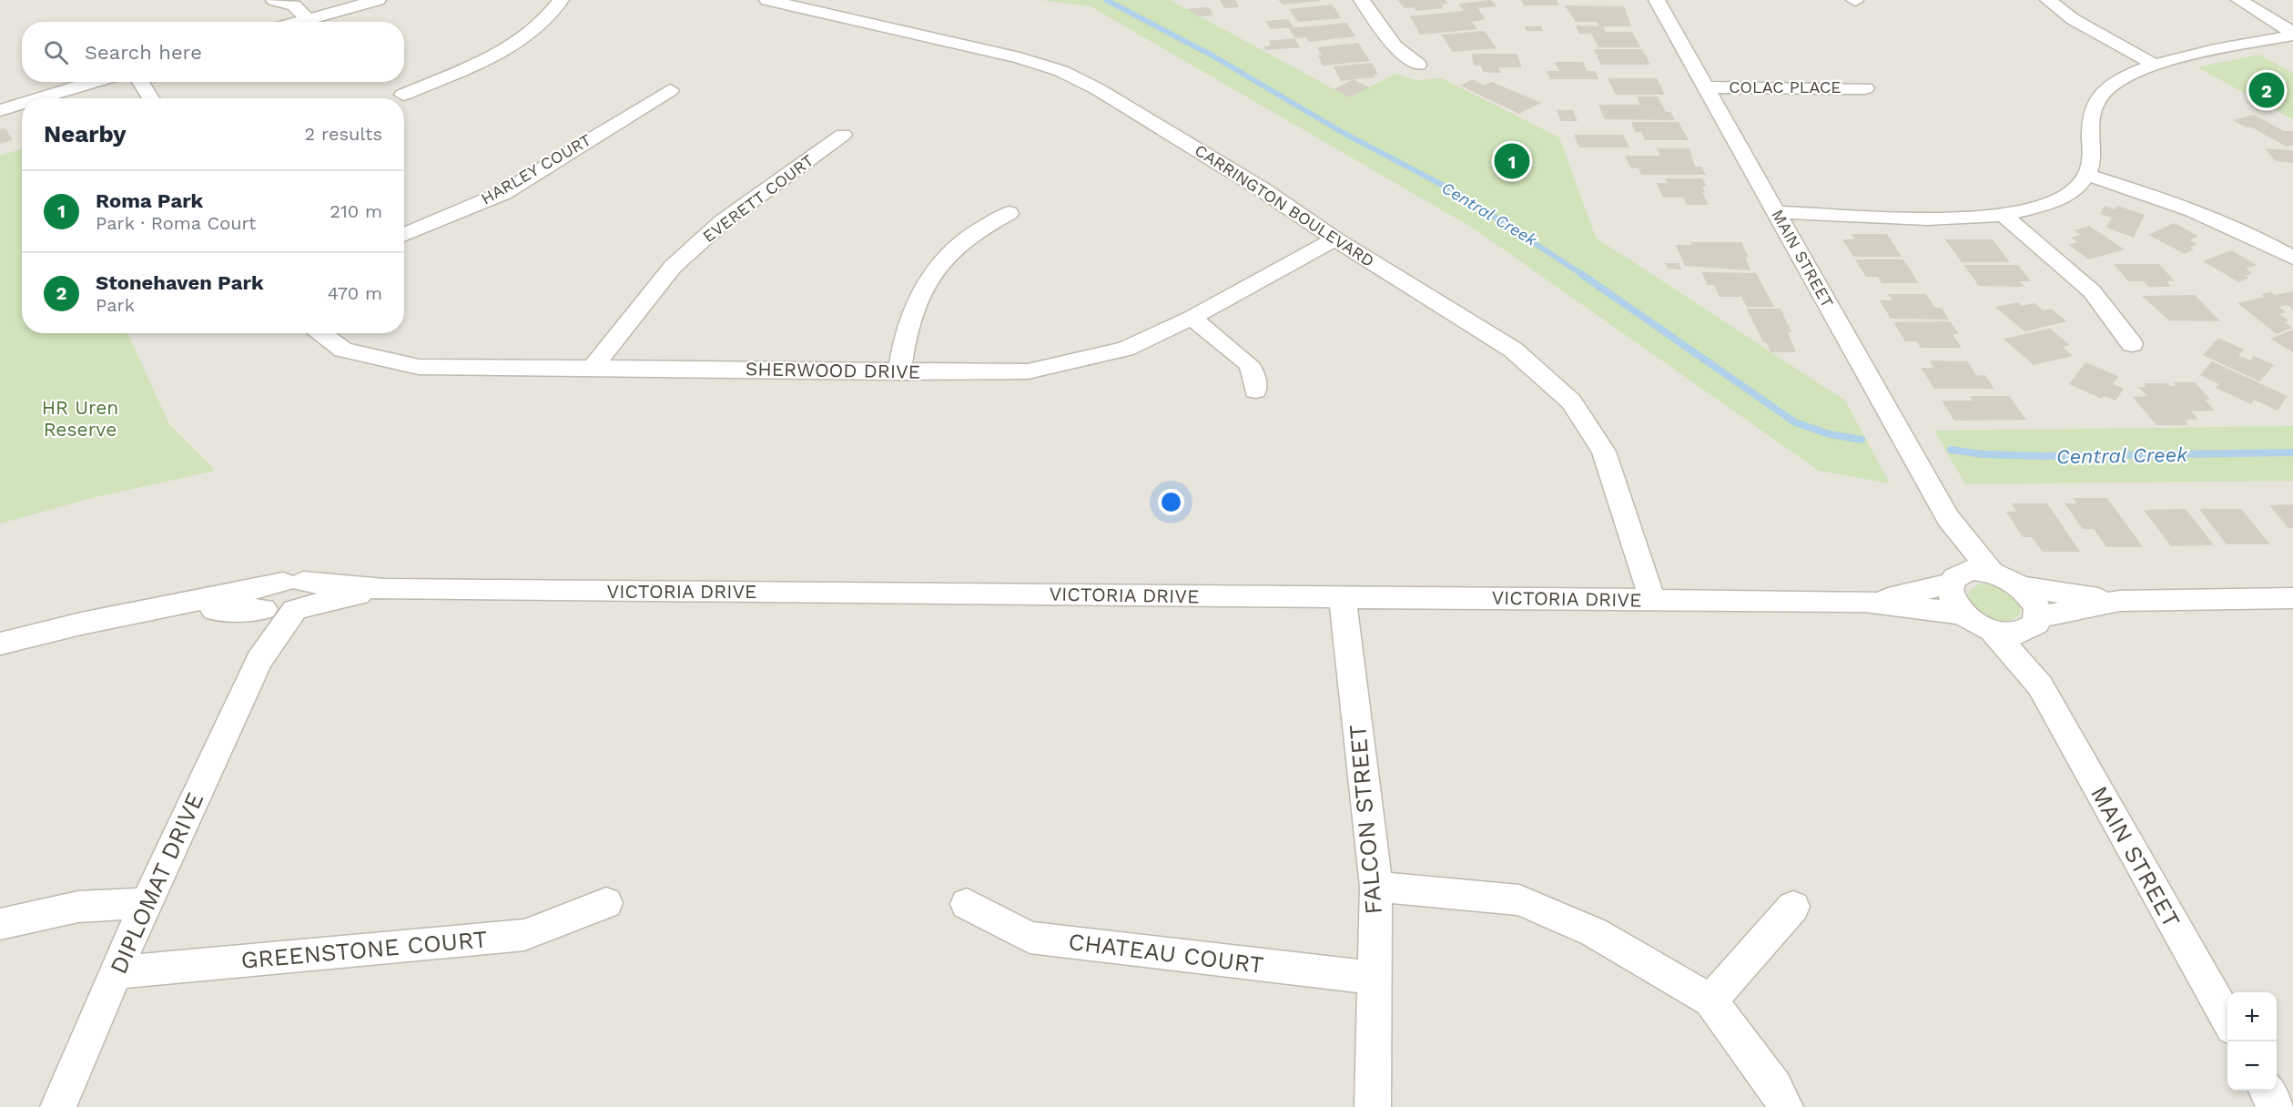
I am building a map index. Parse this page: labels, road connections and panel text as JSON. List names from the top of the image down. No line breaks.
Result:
{"streets":{"street":["COLAC PLACE","HARLEY COURT","EVERETT COURT","CARRINGTON BOULEVARD","MAIN STREET","SHERWOOD DRIVE","VICTORIA DRIVE","FALCON STREET","DIPLOMAT DRIVE","GREENSTONE COURT","CHATEAU COURT"]},"crossings":[["COLAC PLACE","MAIN STREET"],["EVERETT COURT","SHERWOOD DRIVE"],["CARRINGTON BOULEVARD","SHERWOOD DRIVE"],["CARRINGTON BOULEVARD","VICTORIA DRIVE"],["MAIN STREET","VICTORIA DRIVE"],["VICTORIA DRIVE","FALCON STREET"],["VICTORIA DRIVE","DIPLOMAT DRIVE"],["FALCON STREET","CHATEAU COURT"],["DIPLOMAT DRIVE","GREENSTONE COURT"]],"water":["Central Creek"],"parks":["HR Uren Reserve"],"page":{"search":"Search here","pins":["2","1"],"heading":["Nearby","2 results"],"list":[{"mark":"1","name":"Roma Park","note":"Park · Roma Court","value":"210 m"},{"mark":"2","name":"Stonehaven Park","note":"Park","value":"470 m"}],"map_buttons":["+","−"]}}
